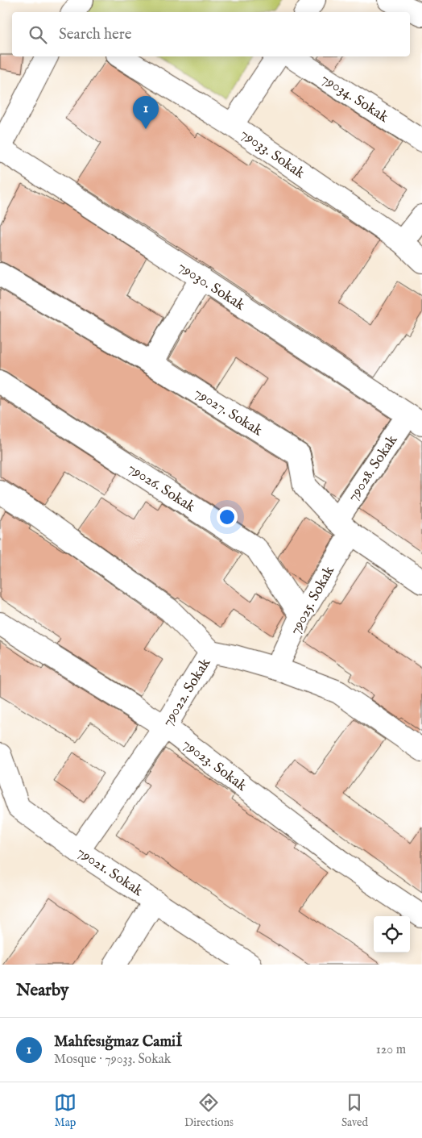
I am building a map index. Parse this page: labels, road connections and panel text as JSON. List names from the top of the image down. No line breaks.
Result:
{"streets":{"street":["79034. Sokak","79033. Sokak","79030. Sokak","79027. Sokak","79028. Sokak","79026. Sokak","79025. Sokak","79022. Sokak","79023. Sokak","79021. Sokak"]},"crossings":[["79030. Sokak","79028. Sokak"],["79027. Sokak","79028. Sokak"],["79027. Sokak","79025. Sokak"],["79028. Sokak","79025. Sokak"],["79026. Sokak","79025. Sokak"],["79022. Sokak","79023. Sokak"],["79022. Sokak","79021. Sokak"]],"page":{"search":"Search here","pins":"1","heading":"Nearby","list":[{"mark":"1","name":"Mahfesığmaz Camiİ","note":"Mosque · 79033. Sokak","value":"120 m"}],"nav":["Map","Directions","Saved"]}}
